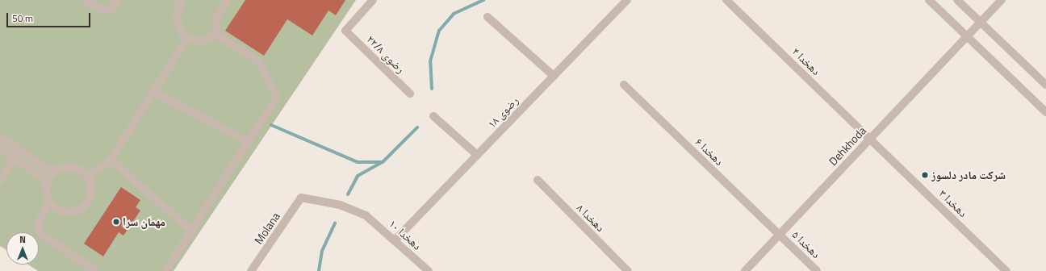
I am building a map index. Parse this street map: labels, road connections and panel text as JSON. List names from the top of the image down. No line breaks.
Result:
{"streets":{"street":["رضوی ۲۲/۸","دهخدا ۴","رضوی ۱۸","Dehkhoda","دهخدا ۶","دهخدا ۳","دهخدا ۸","Molana","دهخدا ۱۰","دهخدا ۵"]},"crossings":[["دهخدا ۴","Dehkhoda"],["دهخدا ۴","دهخدا ۳"],["رضوی ۱۸","دهخدا ۱۰"],["Dehkhoda","دهخدا ۶"],["Dehkhoda","دهخدا ۳"],["Dehkhoda","دهخدا ۵"],["دهخدا ۶","دهخدا ۵"],["Molana","دهخدا ۱۰"]],"places":["شرکت مادر دلسوز","مهمان سرا"],"scale_bar":"50 m","north":"top"}
